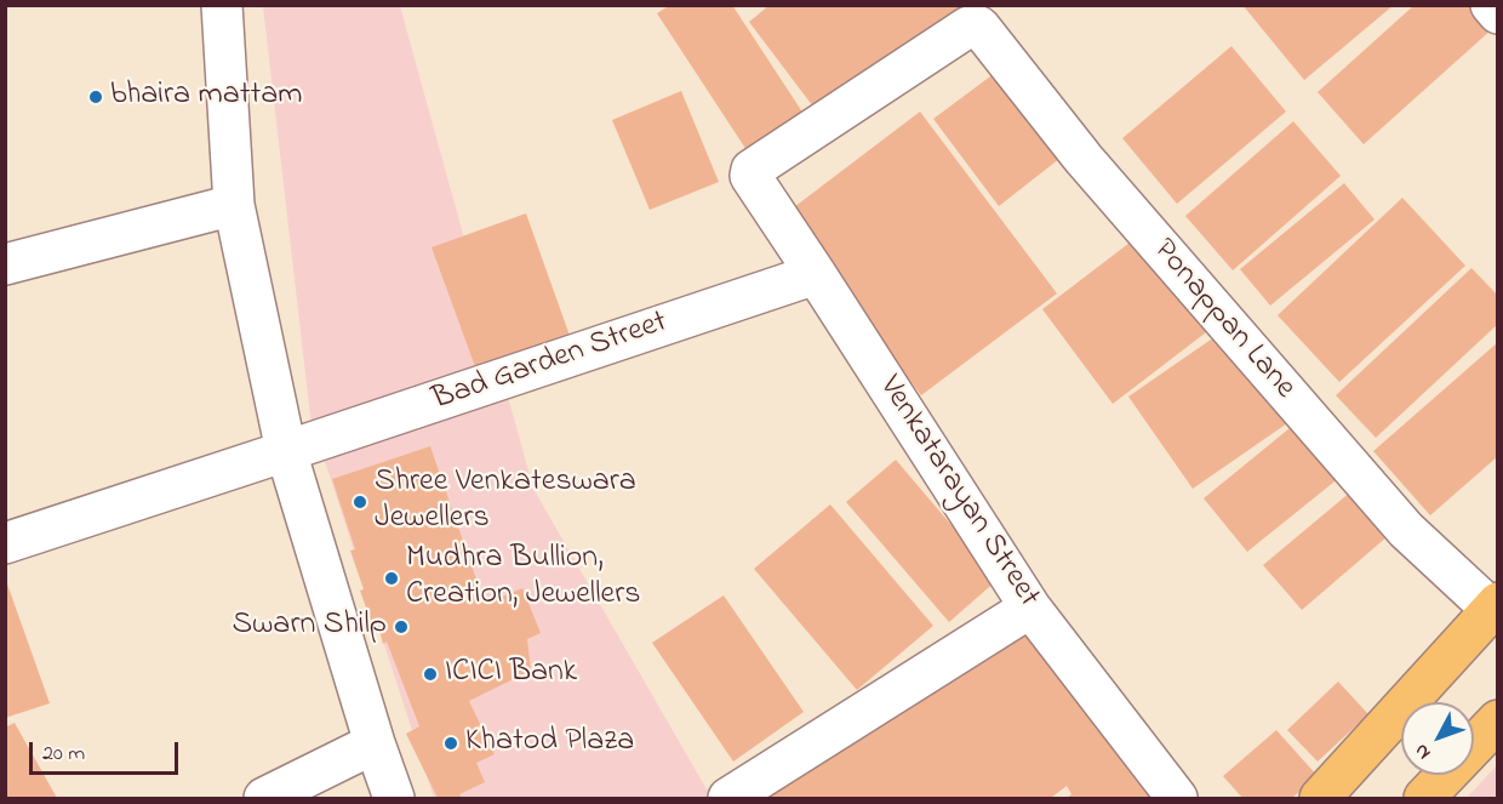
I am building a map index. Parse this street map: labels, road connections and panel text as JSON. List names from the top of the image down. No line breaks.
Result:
{"streets":{"street":["Ponappan Lane","Bad Garden Street","Venkatarayan Street"]},"crossings":[["Ponappan Lane","Venkatarayan Street"],["Bad Garden Street","Venkatarayan Street"]],"places":["bhaira mattam","Shree Venkateswara Jewellers","Mudhra Bullion, Creation, Jewellers","Swarn Shilp","ICICI Bank","Khatod Plaza"],"scale_bar":"20 m","north":"bottom left"}
